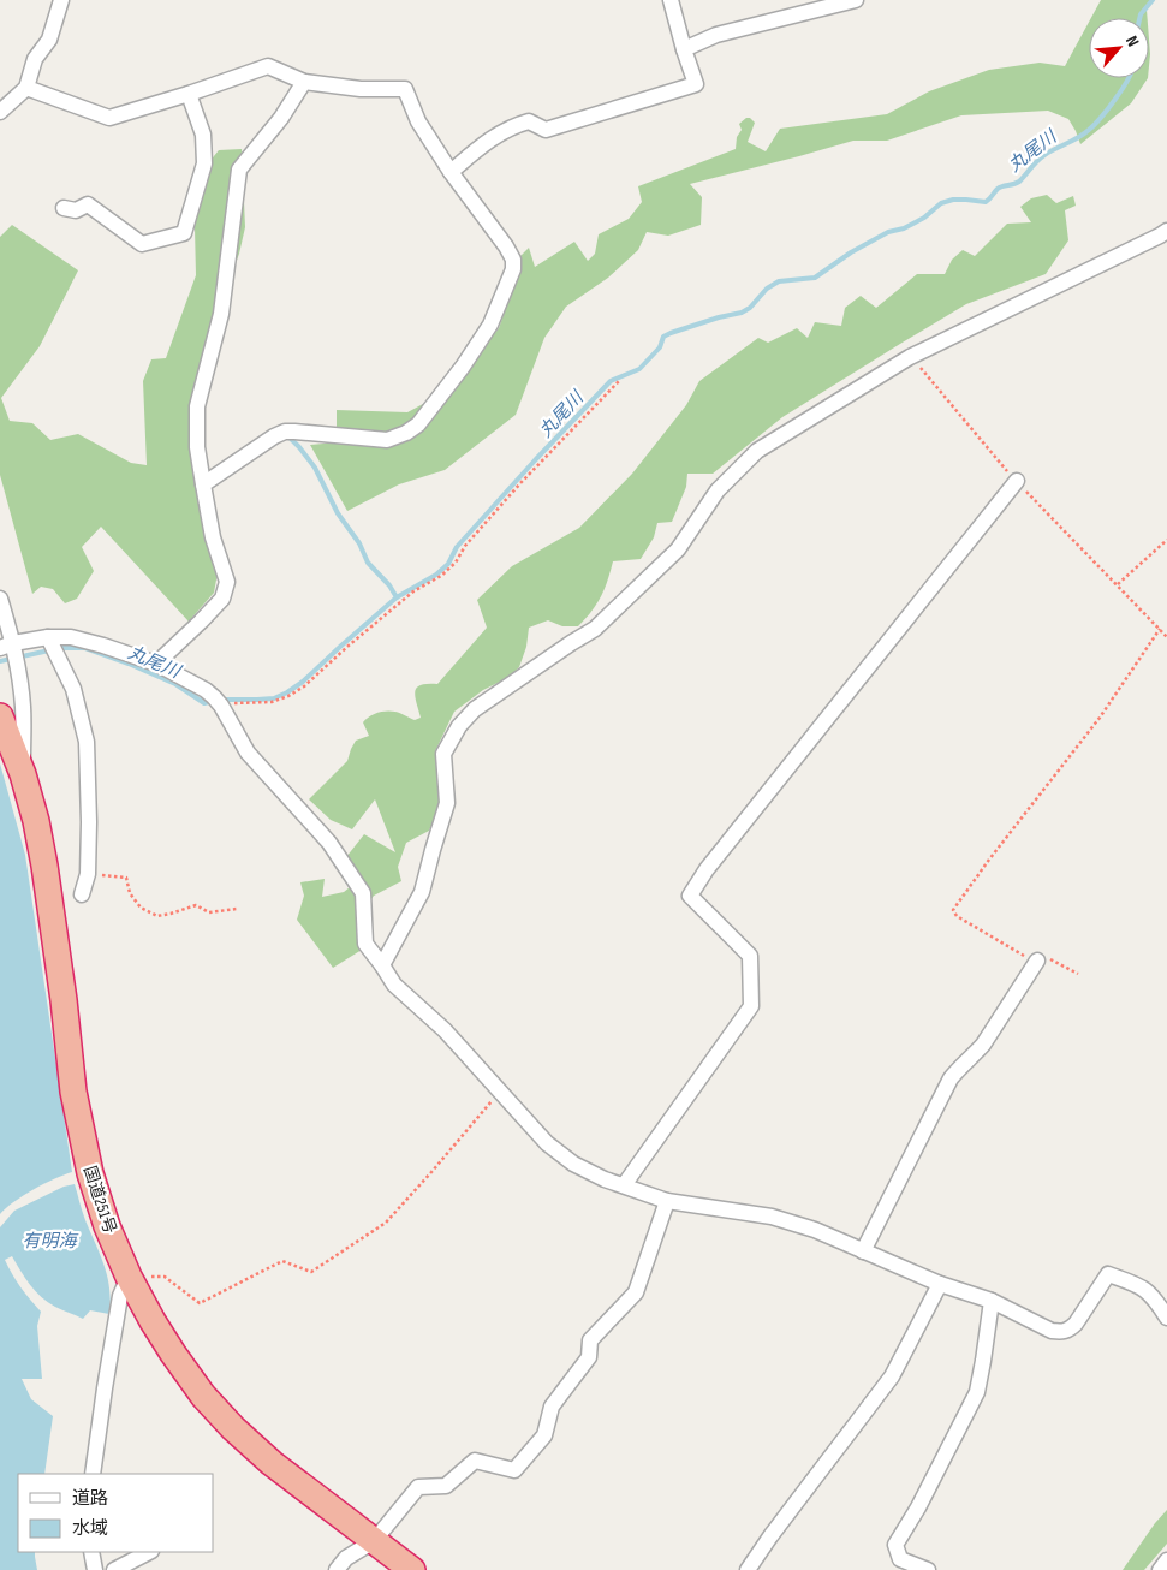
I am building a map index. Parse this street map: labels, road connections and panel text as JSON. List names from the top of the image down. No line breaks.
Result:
{"streets":{"highway":["国道251号"]},"water":["丸尾川","有明海"],"legend":["道路","水域"],"north":"top right"}
